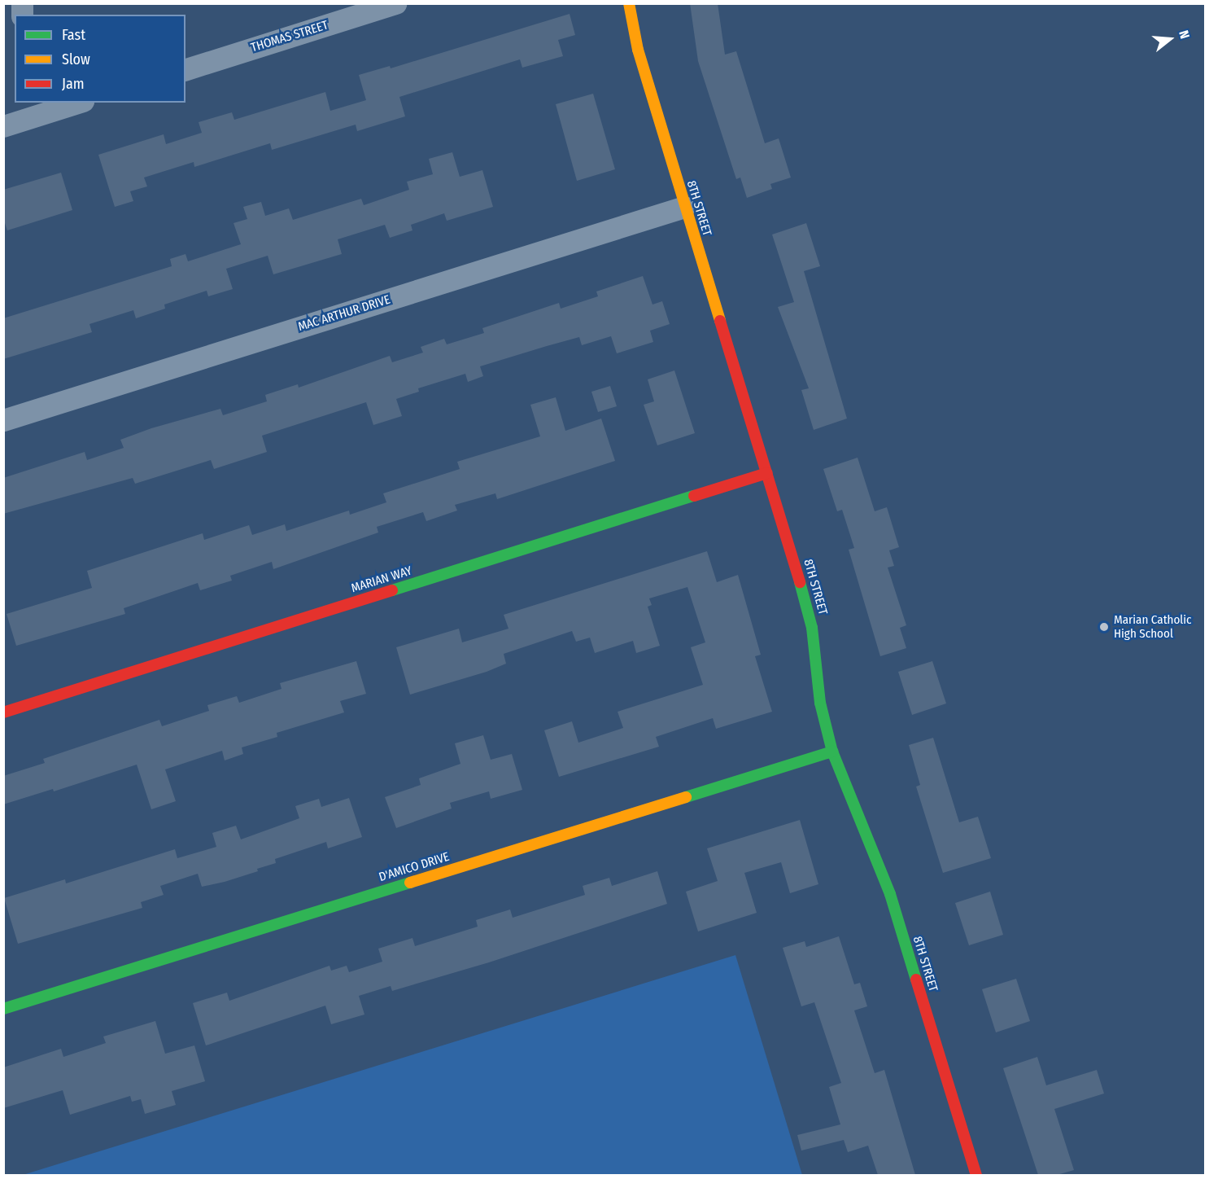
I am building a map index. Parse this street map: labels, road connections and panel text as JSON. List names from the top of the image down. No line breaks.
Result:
{"streets":{"street":["THOMAS STREET","8TH STREET","MAC ARTHUR DRIVE","MARIAN WAY","D'AMICO DRIVE"]},"crossings":[["8TH STREET","MAC ARTHUR DRIVE"],["8TH STREET","MARIAN WAY"],["8TH STREET","D'AMICO DRIVE"]],"places":["Marian Catholic High School"],"legend":["Fast","Slow","Jam"],"north":"right"}
